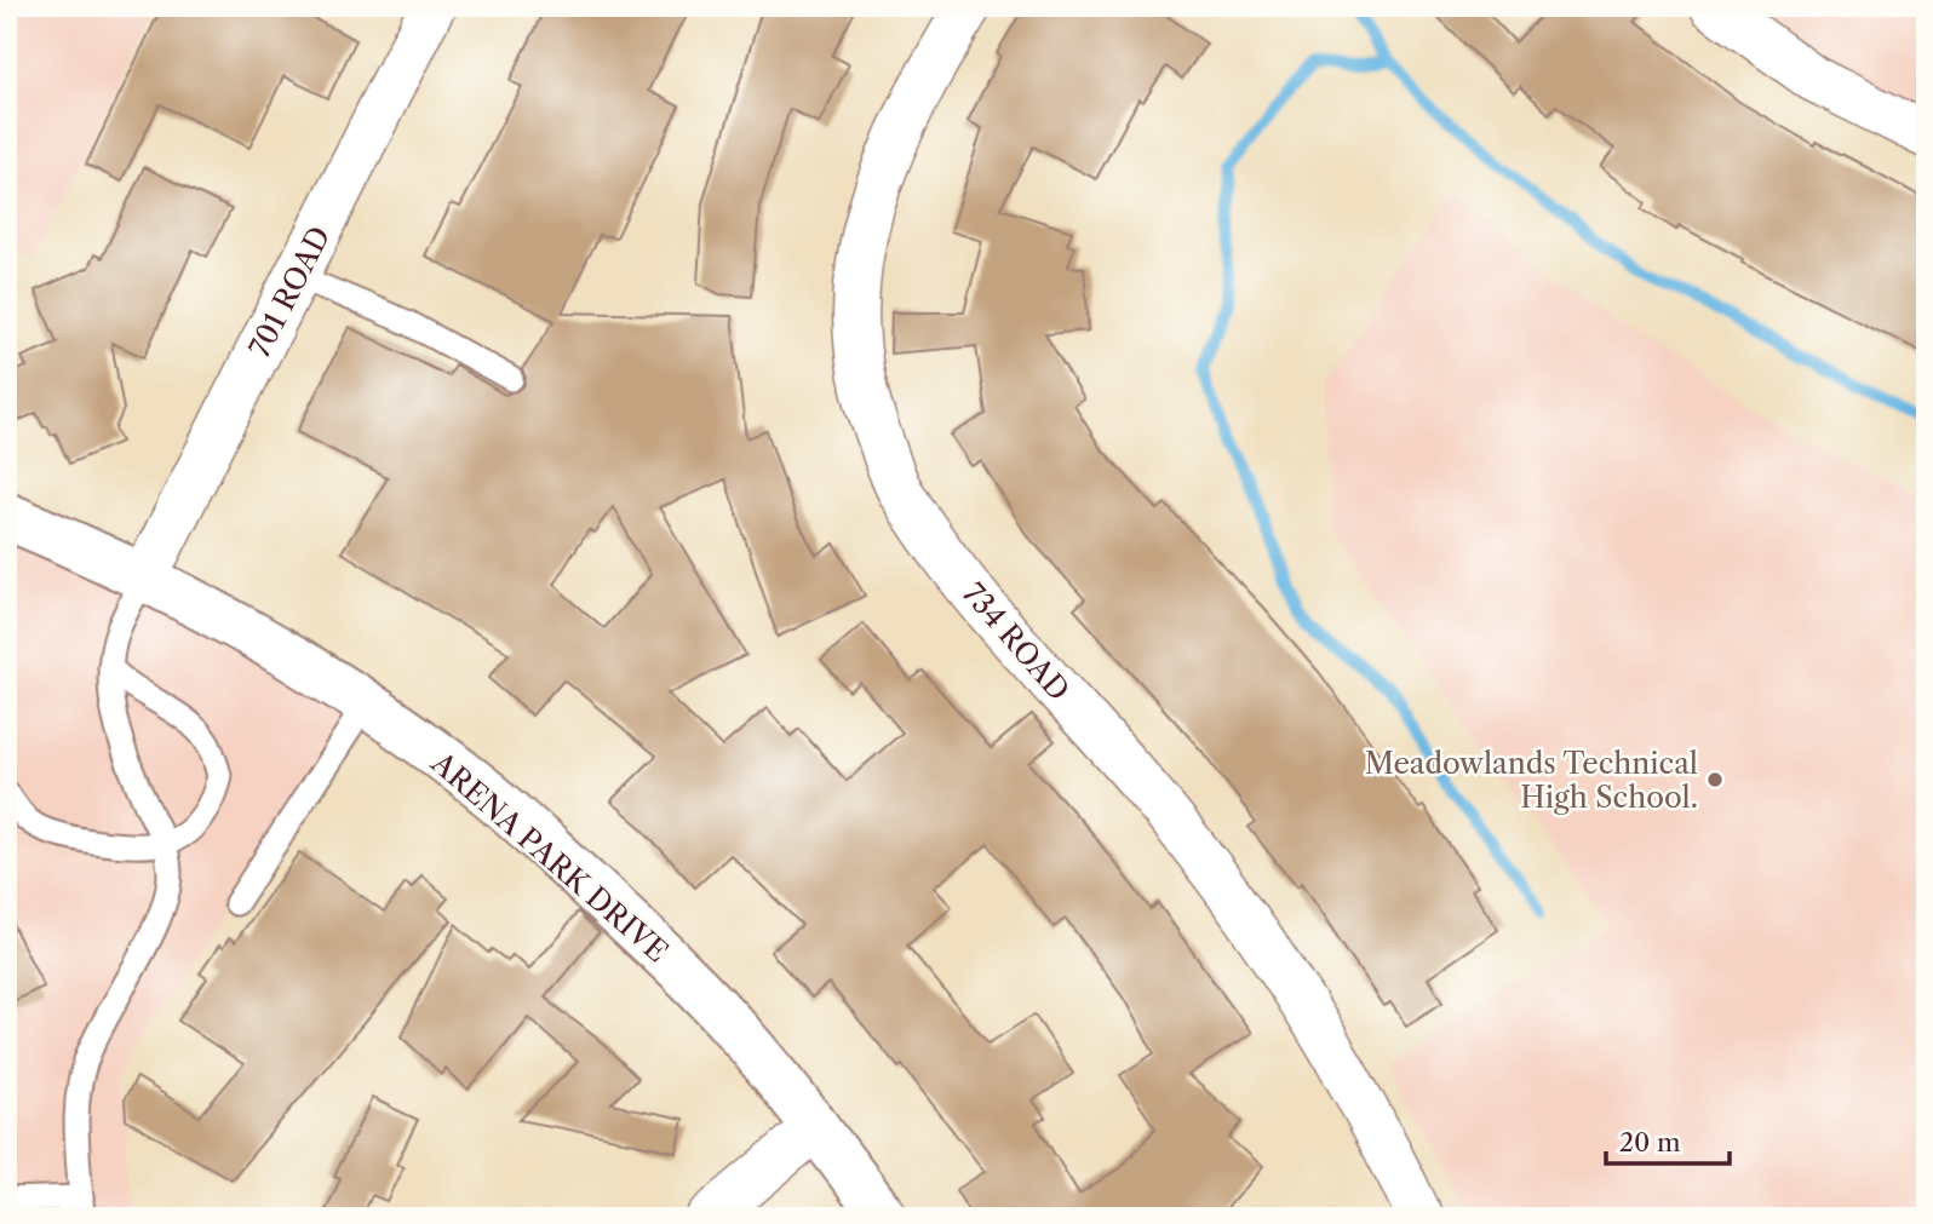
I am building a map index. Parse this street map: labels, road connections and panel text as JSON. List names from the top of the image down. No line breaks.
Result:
{"streets":{"street":["701 ROAD","734 ROAD","ARENA PARK DRIVE"]},"crossings":[["701 ROAD","ARENA PARK DRIVE"]],"places":["Meadowlands Technical High School."],"scale_bar":"20 m"}
